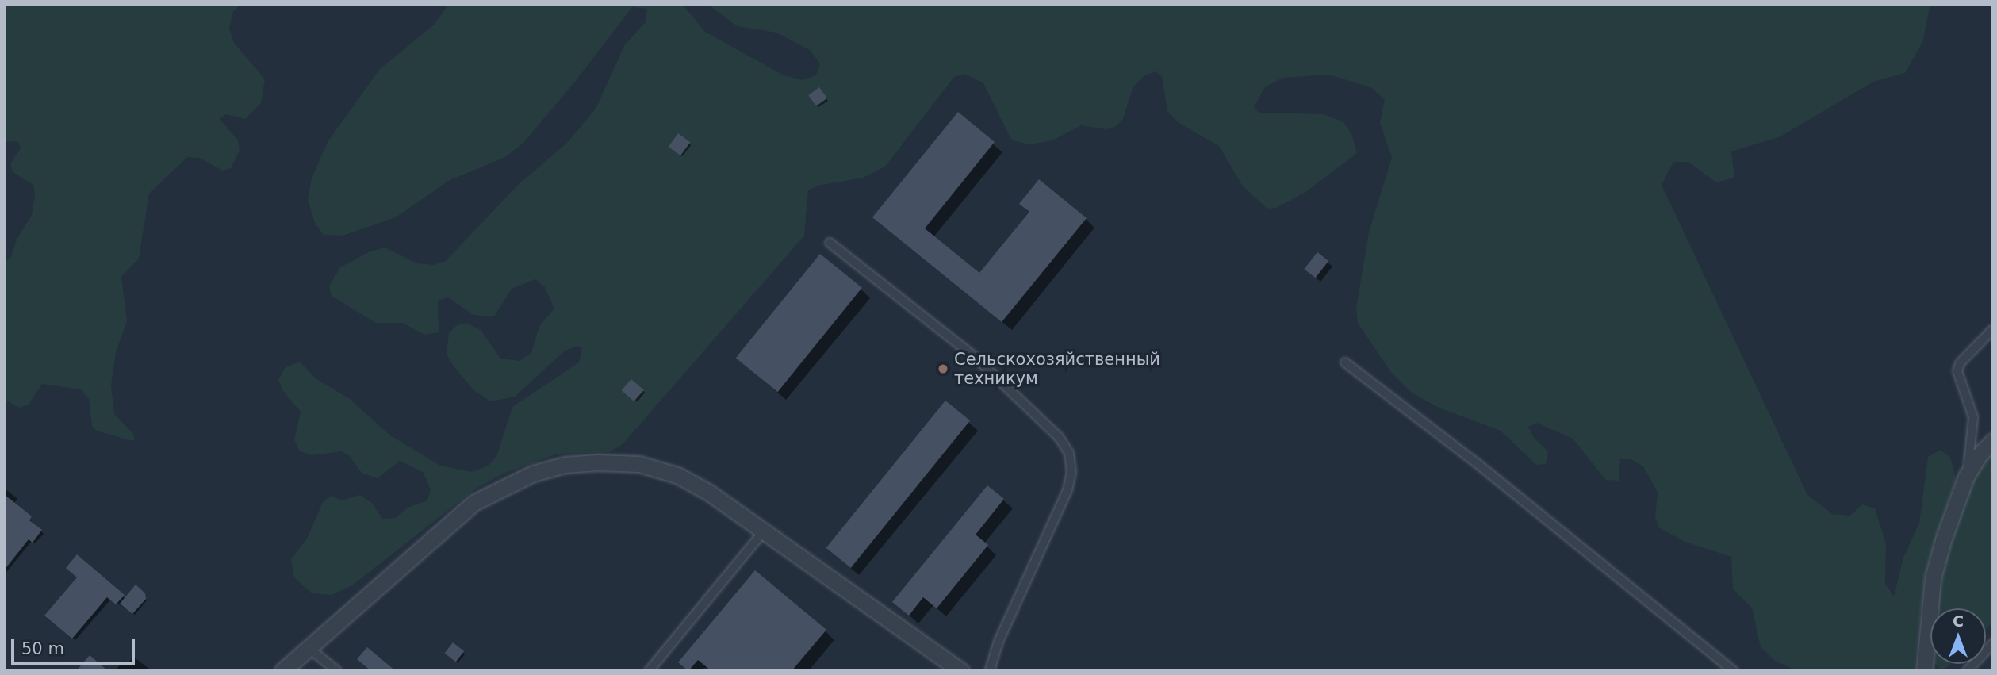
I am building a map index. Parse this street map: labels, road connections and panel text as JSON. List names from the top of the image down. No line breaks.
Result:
{"places":["Сельскохозяйственный техникум"],"scale_bar":"50 m","north":"top"}
